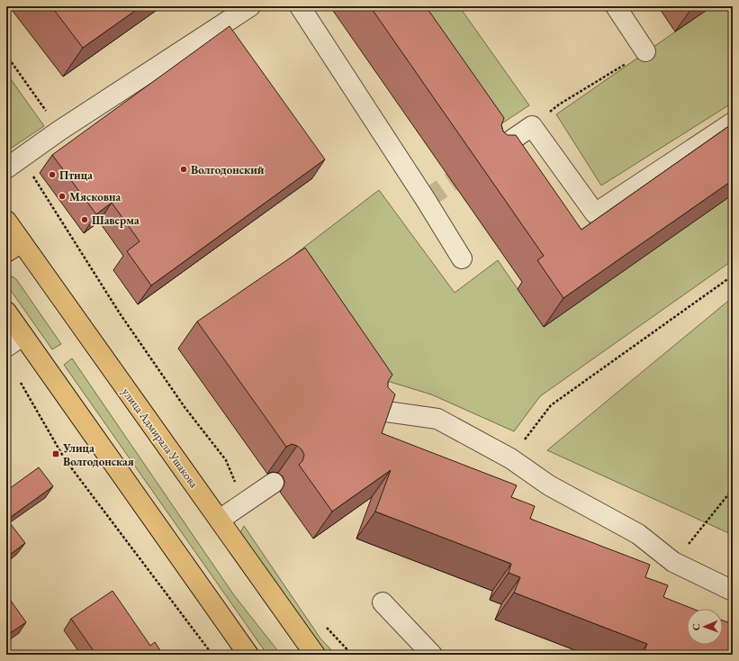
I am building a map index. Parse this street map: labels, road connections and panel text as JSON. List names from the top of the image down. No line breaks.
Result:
{"streets":{"main road":["улица Адмирала Ушакова"]},"places":{"other":["Волгодонский","Птица","Мясковна","Шаверма"],"transit":["Улица Волгодонская"]},"north":"left"}
